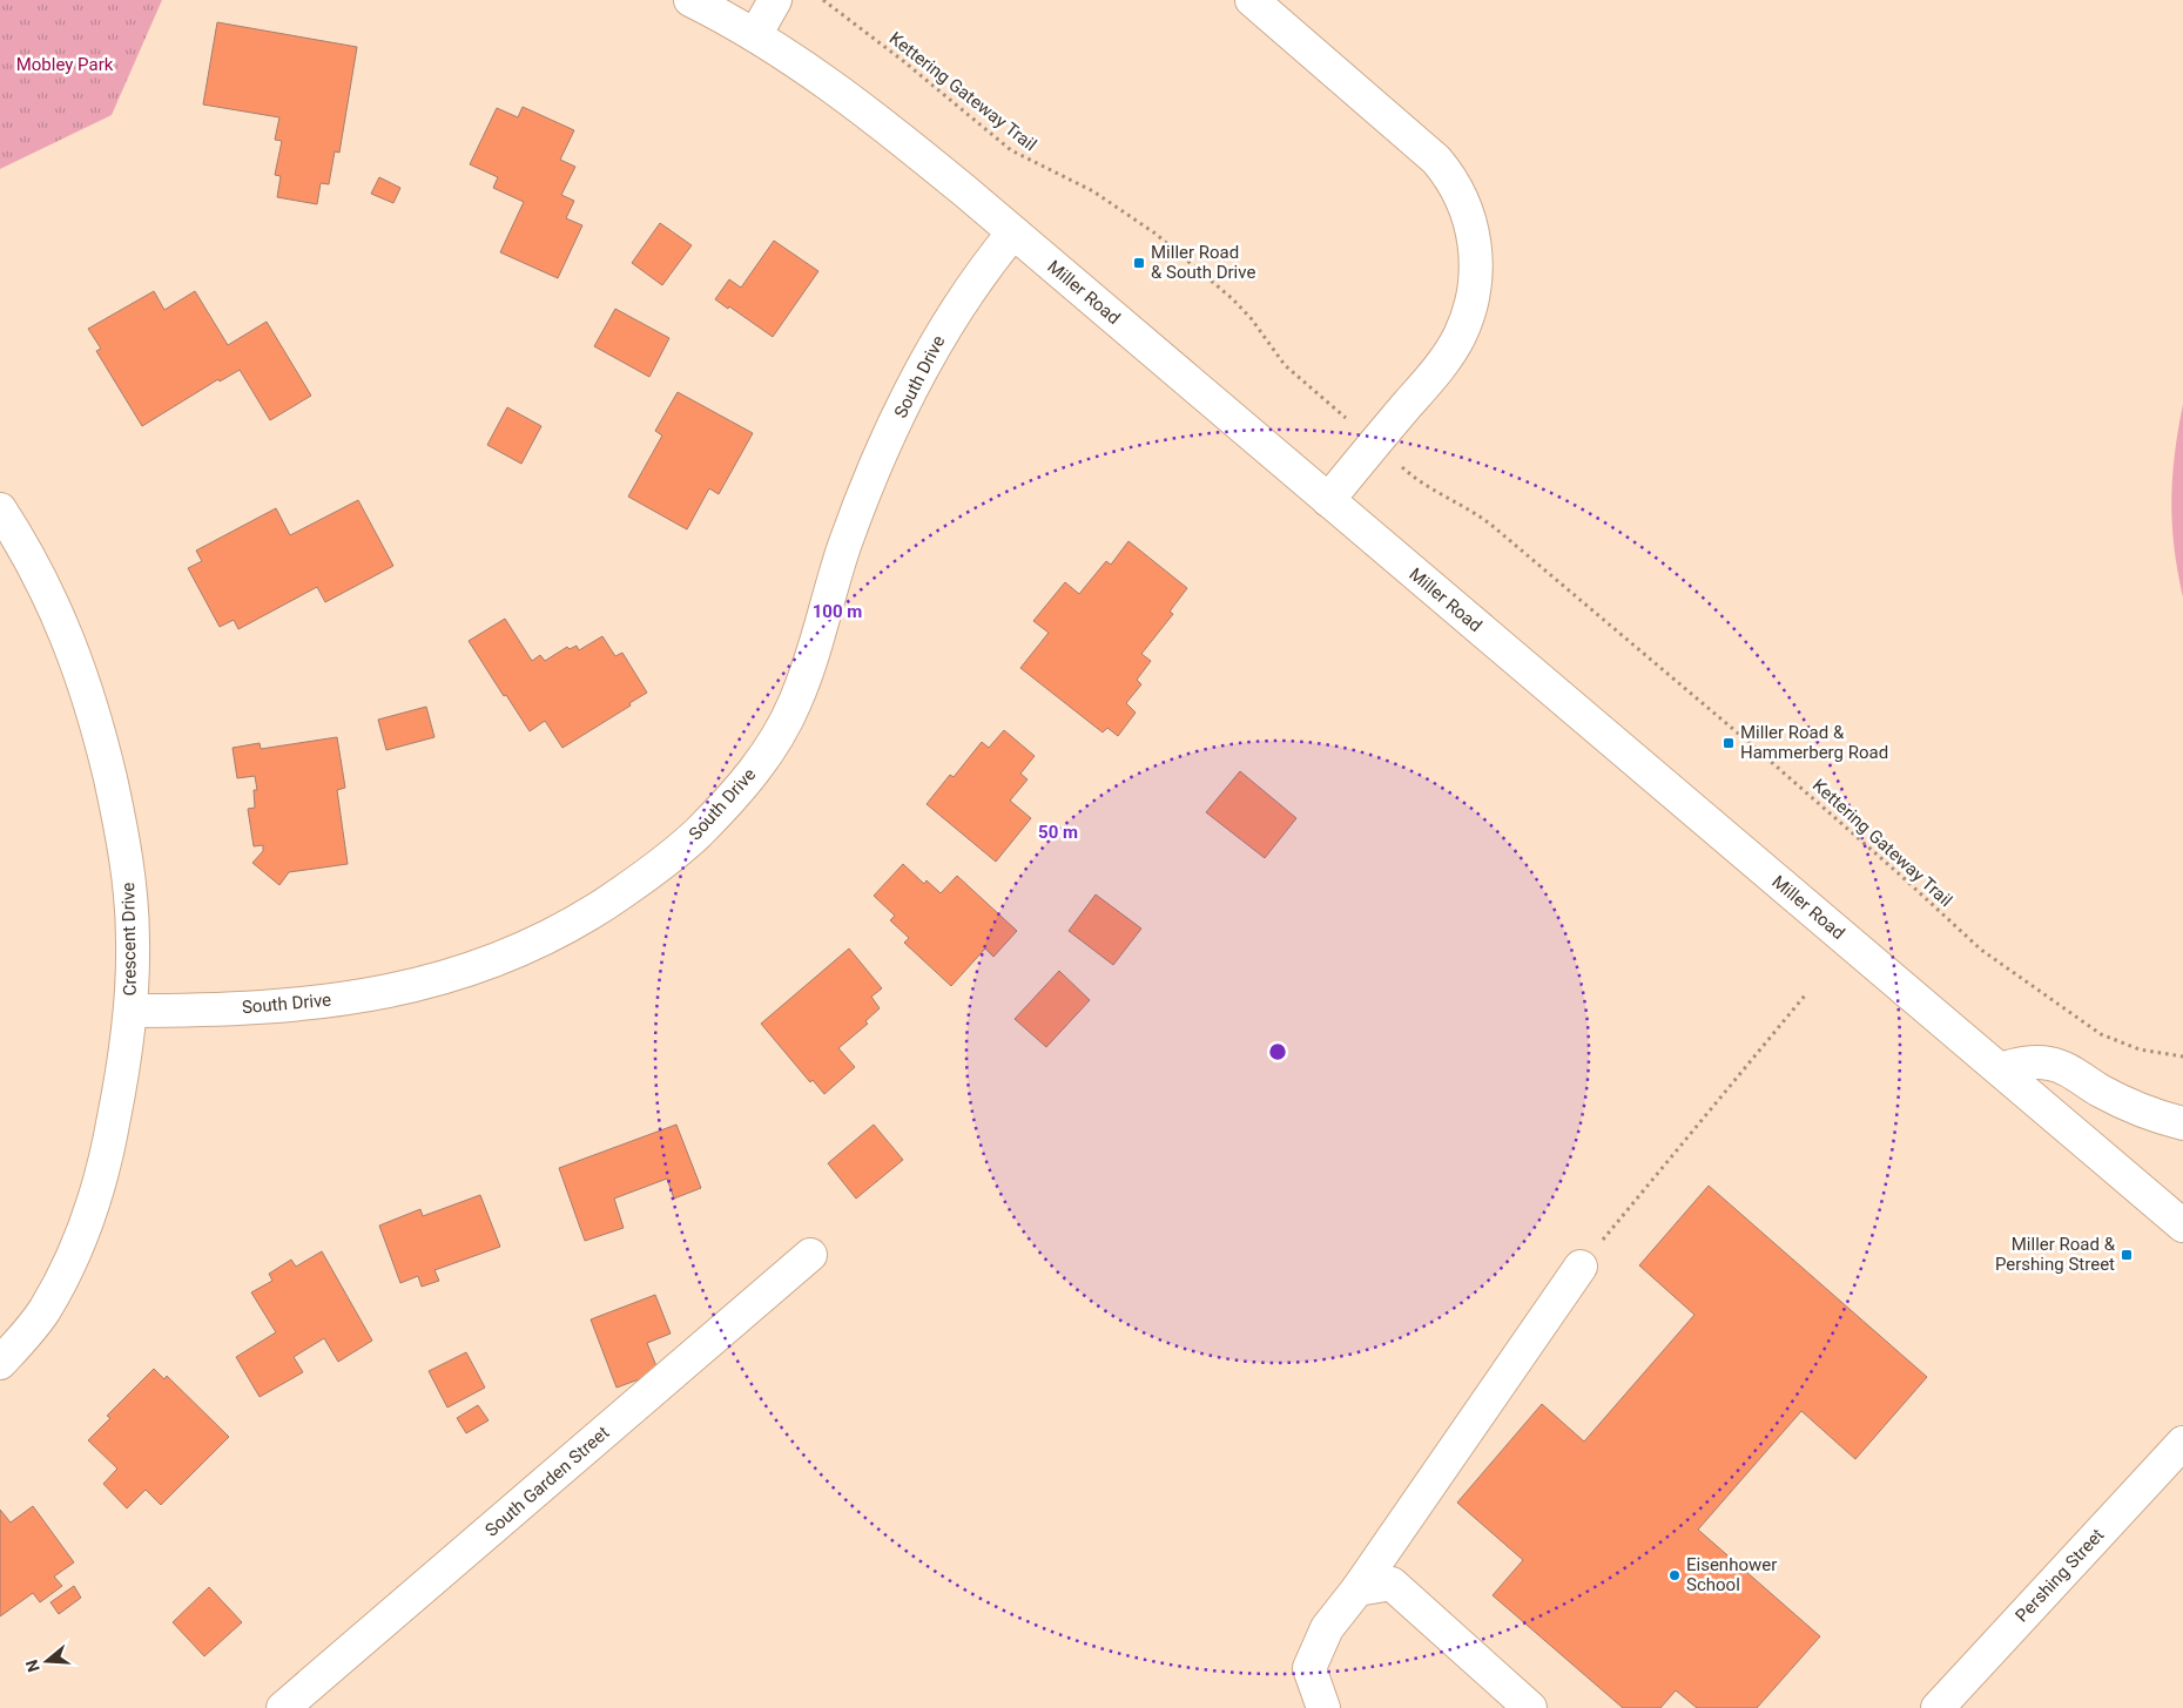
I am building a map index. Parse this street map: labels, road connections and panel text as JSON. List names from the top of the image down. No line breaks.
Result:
{"streets":{"street":["Miller Road","South Drive","Crescent Drive","South Garden Street","Pershing Street"],"path":["Kettering Gateway Trail"]},"crossings":[["Miller Road","South Drive"],["South Drive","Crescent Drive"]],"parks":["Mobley Park"],"places":{"transit":["Miller Road & South Drive","Miller Road & Hammerberg Road","Miller Road & Pershing Street"],"other":["Eisenhower School"]},"north":"left","rings":["100 m","50 m"]}
